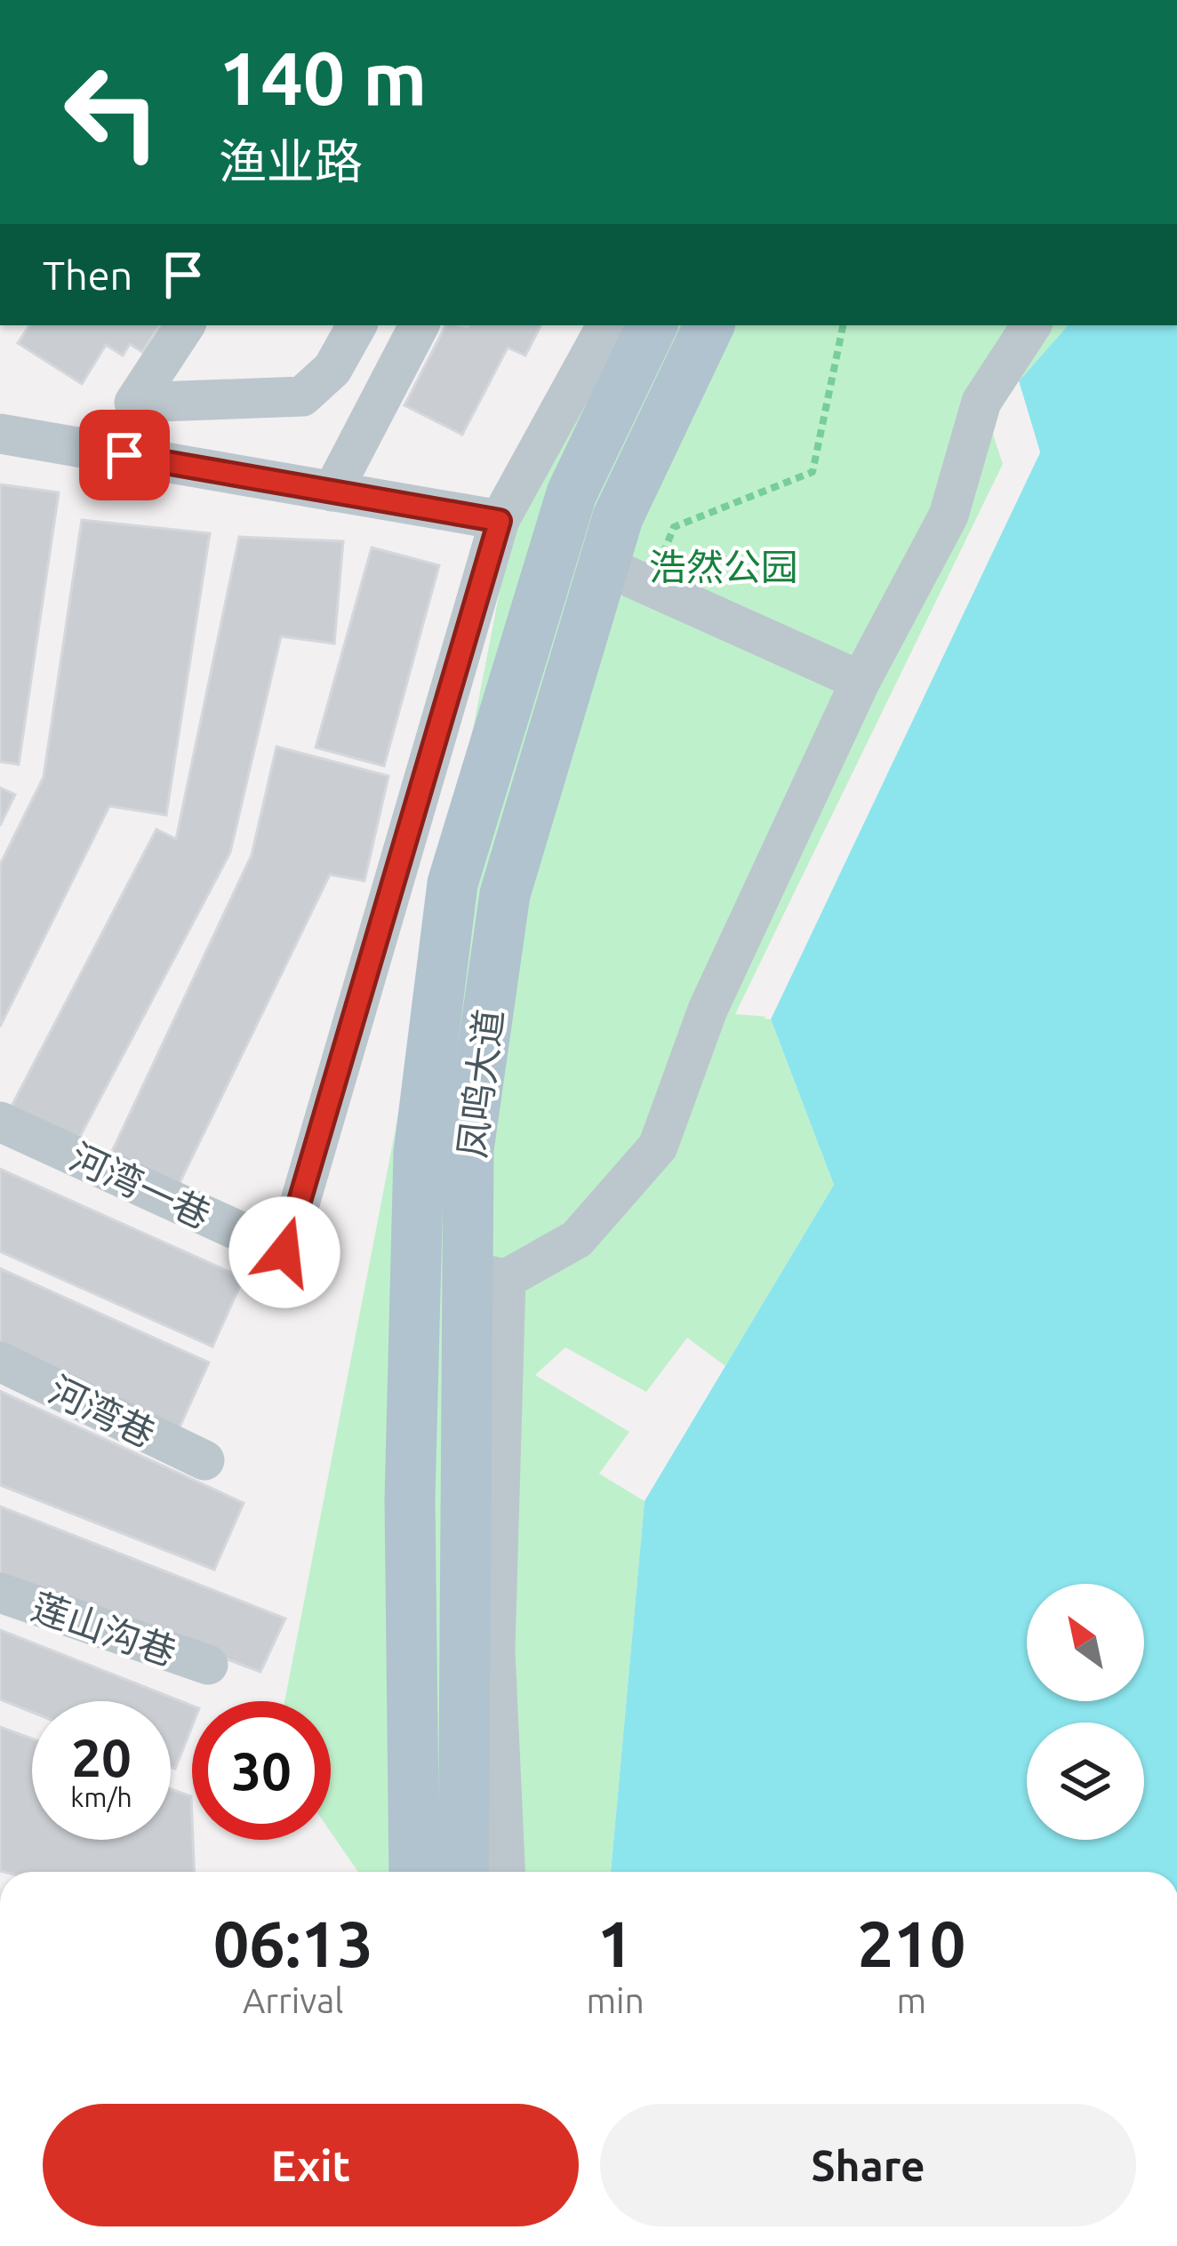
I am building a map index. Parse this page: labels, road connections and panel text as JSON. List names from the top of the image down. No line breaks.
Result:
{"streets":{"main road":["凤鸣大道"],"street":["河湾一巷","河湾巷","莲山沟巷"]},"parks":["浩然公园"],"north":"top left","page":{"turn":["140 m","渔业路"],"then":"Then","speed":"20 km/h","limit":"30","eta":["06:13","Arrival","1","min","210","m"],"buttons":["Exit","Share"]}}
